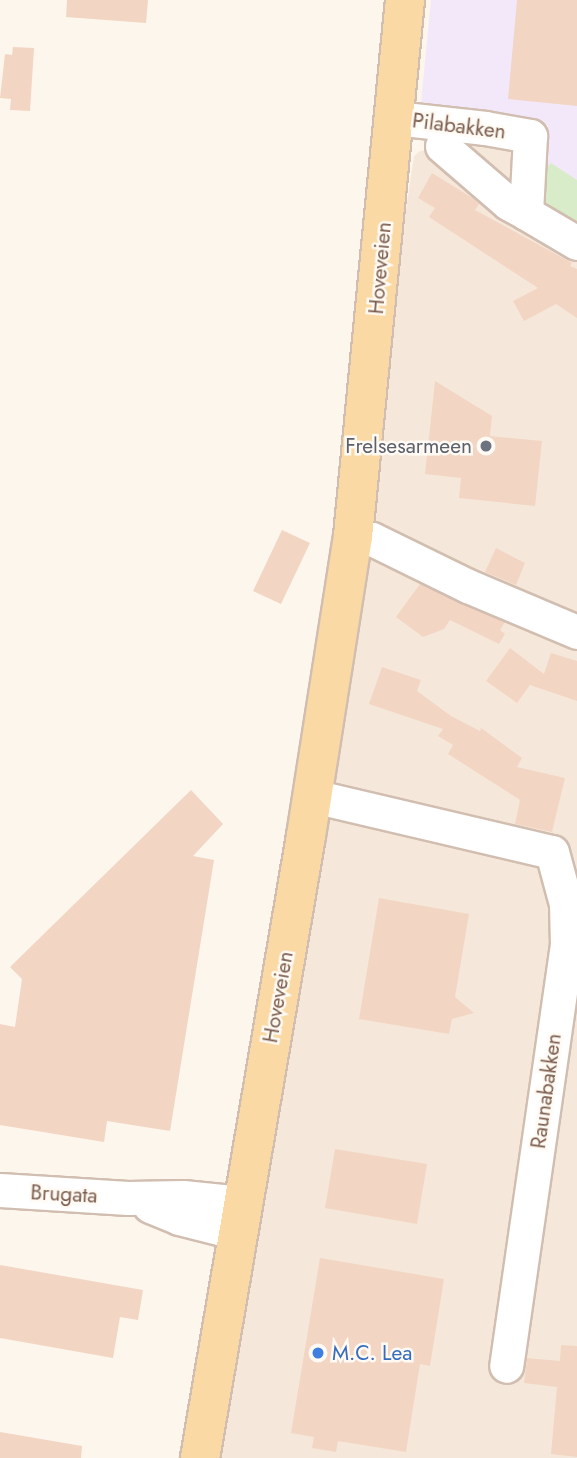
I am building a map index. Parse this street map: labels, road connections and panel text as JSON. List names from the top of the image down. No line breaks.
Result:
{"streets":{"main road":["Hoveveien"],"street":["Pilabakken","Raunabakken","Brugata"]},"crossings":[["Pilabakken","Hoveveien"],["Hoveveien","Raunabakken"],["Hoveveien","Brugata"]],"places":["Frelsesarmeen","M.C. Lea"]}
